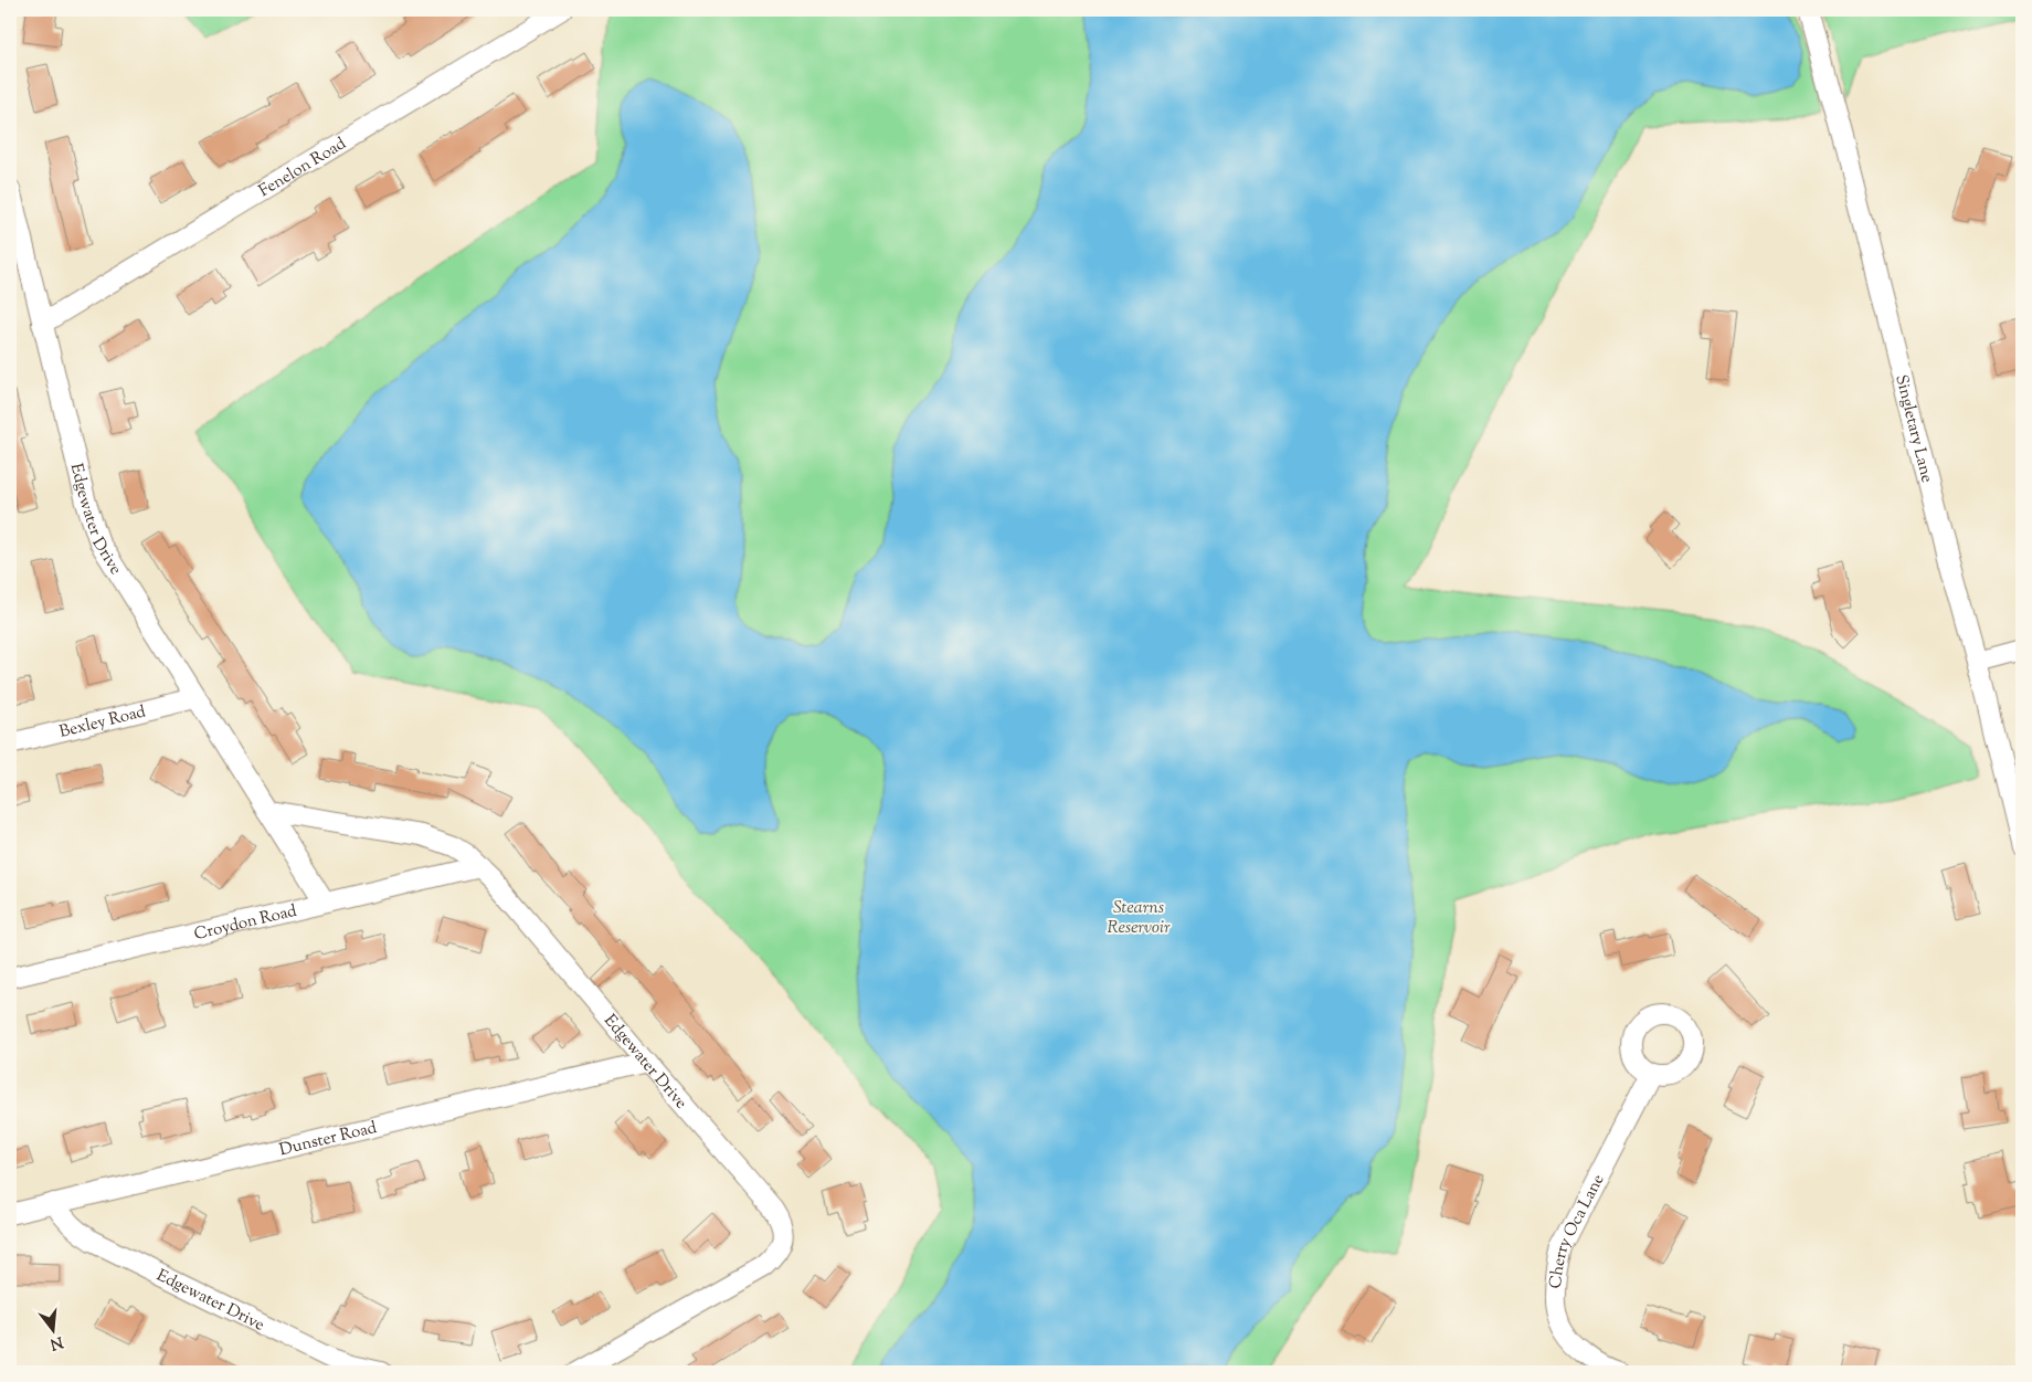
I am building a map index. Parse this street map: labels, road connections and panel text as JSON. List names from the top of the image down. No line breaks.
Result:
{"streets":{"street":["Fenelon Road","Singletary Lane","Edgewater Drive","Bexley Road","Croydon Road","Dunster Road","Cherry Oca Lane"]},"crossings":[["Fenelon Road","Edgewater Drive"],["Edgewater Drive","Bexley Road"],["Edgewater Drive","Croydon Road"],["Edgewater Drive","Dunster Road"]],"water":["Stearns Reservoir"],"north":"bottom"}
